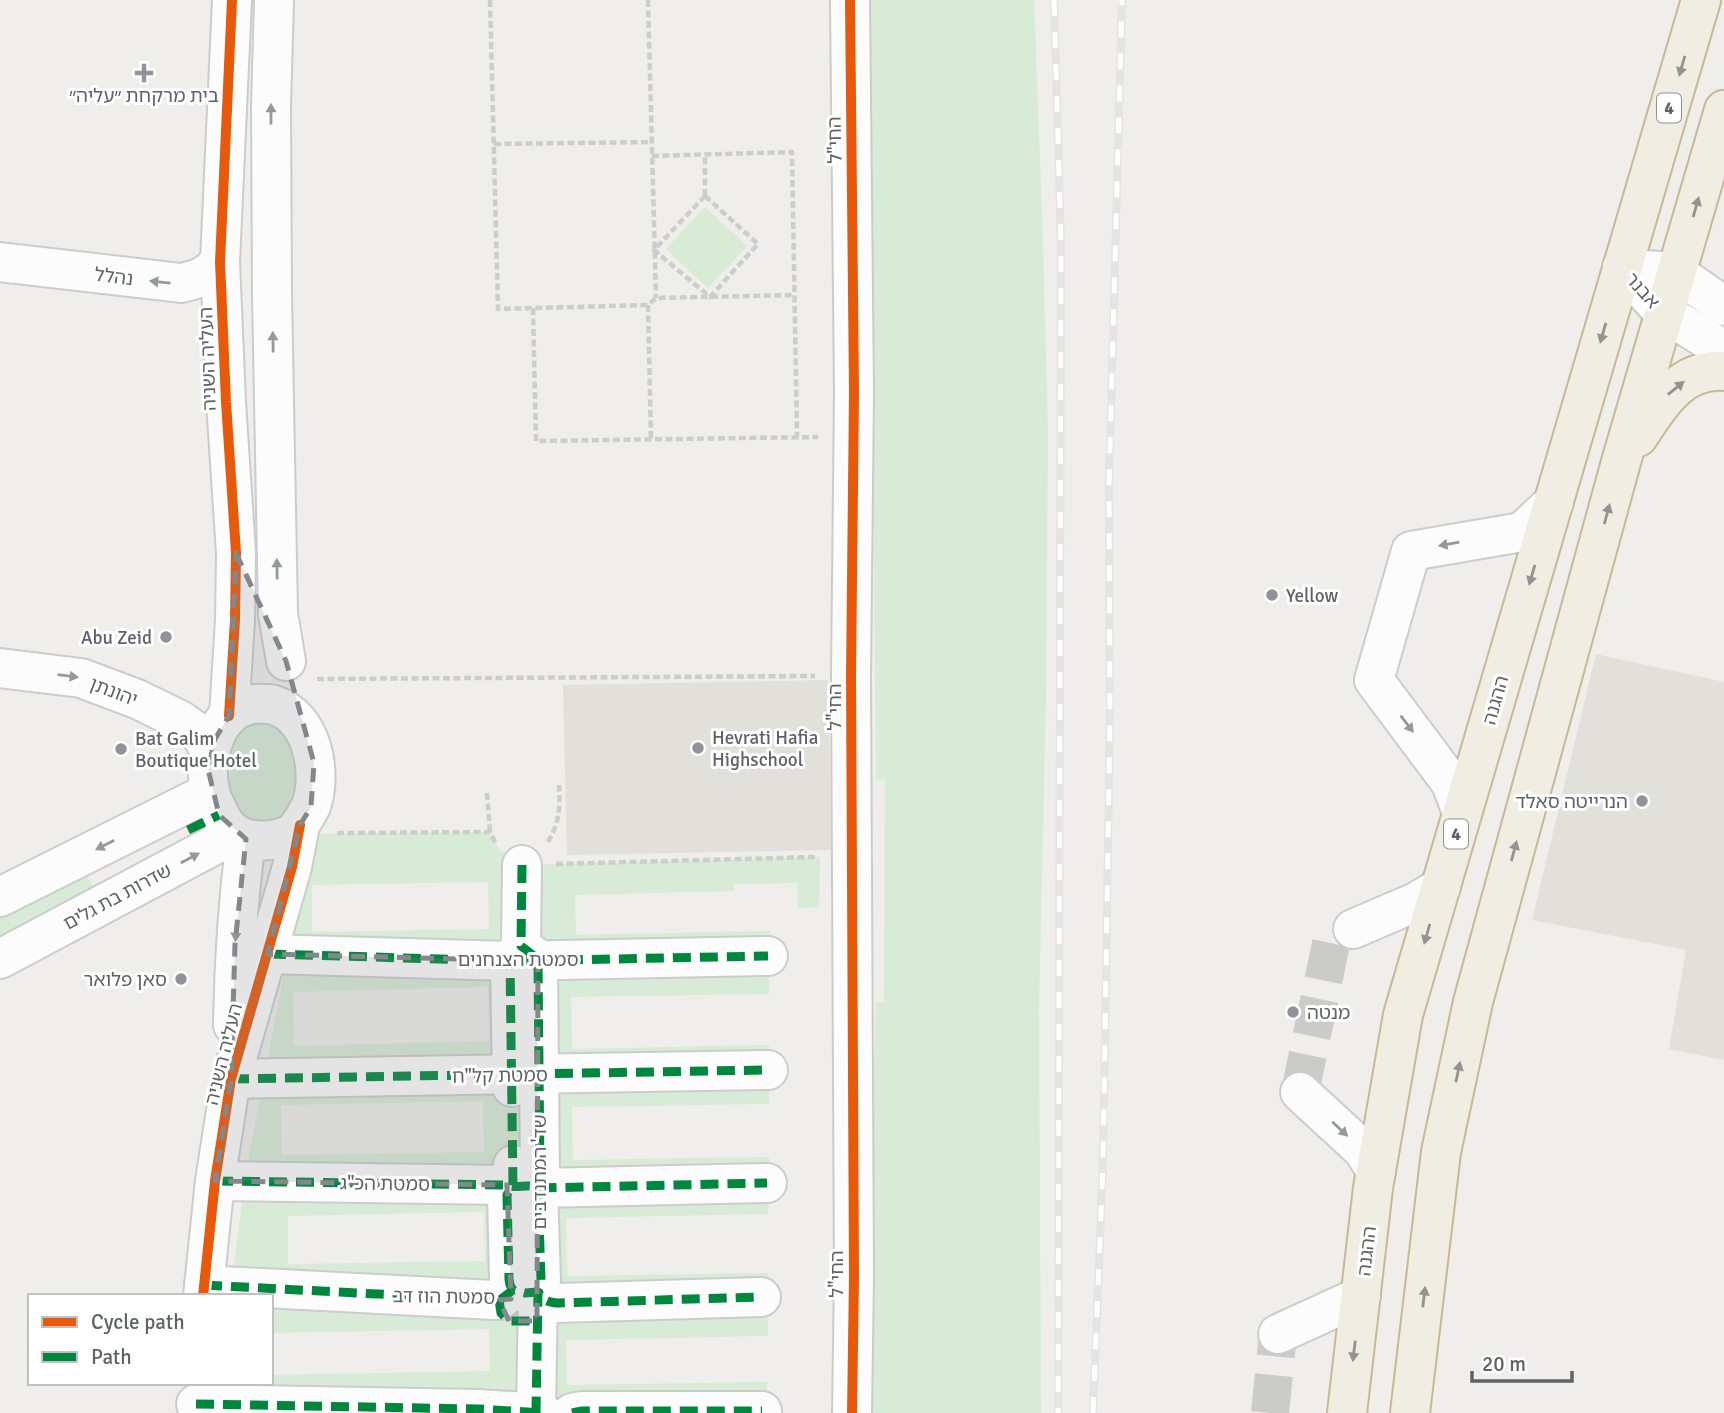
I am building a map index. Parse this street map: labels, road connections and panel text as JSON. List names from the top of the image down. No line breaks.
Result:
{"streets":{"highway":["4","ההגנה"],"street":["החי\"ל","נהלל","אבנר","העליה השניה","יהונתן","שדרות בת גלים","סמטת הצנחנים","סמטת קל\"ח","שד' המתנדבים","סמטת הכ\"ג","סמטת הוז דב"]},"crossings":[["נהלל","העליה השניה"],["אבנר","ההגנה"],["העליה השניה","יהונתן"],["העליה השניה","שדרות בת גלים"],["העליה השניה","סמטת הצנחנים"],["העליה השניה","סמטת קל\"ח"],["העליה השניה","סמטת הכ\"ג"],["העליה השניה","סמטת הוז דב"],["יהונתן","שדרות בת גלים"],["סמטת הצנחנים","שד' המתנדבים"],["סמטת קל\"ח","שד' המתנדבים"],["שד' המתנדבים","סמטת הכ\"ג"],["שד' המתנדבים","סמטת הוז דב"]],"one_way":["נהלל","יהונתן"],"places":{"health":["בית מרקחת ״עליה״"],"other":["Yellow","Abu Zeid","Hevrati Hafia Highschool","Bat Galim Boutique Hotel","הנרייטה סאלד","סאן פלואר","מנטה"]},"legend":["Cycle path","Path"],"scale_bar":"20 m"}
